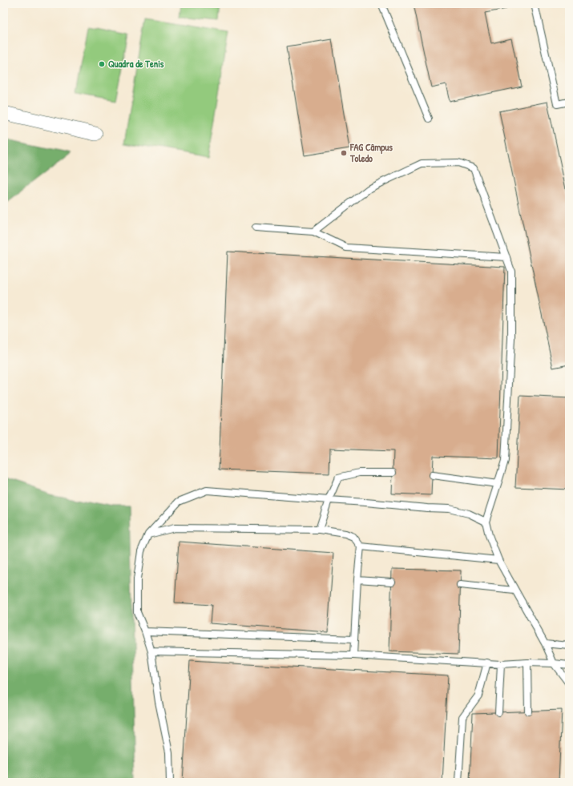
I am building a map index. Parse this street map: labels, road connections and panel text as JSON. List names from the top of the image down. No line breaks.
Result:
{"places":["Quadra de Tenis","FAG Câmpus Toledo"]}
